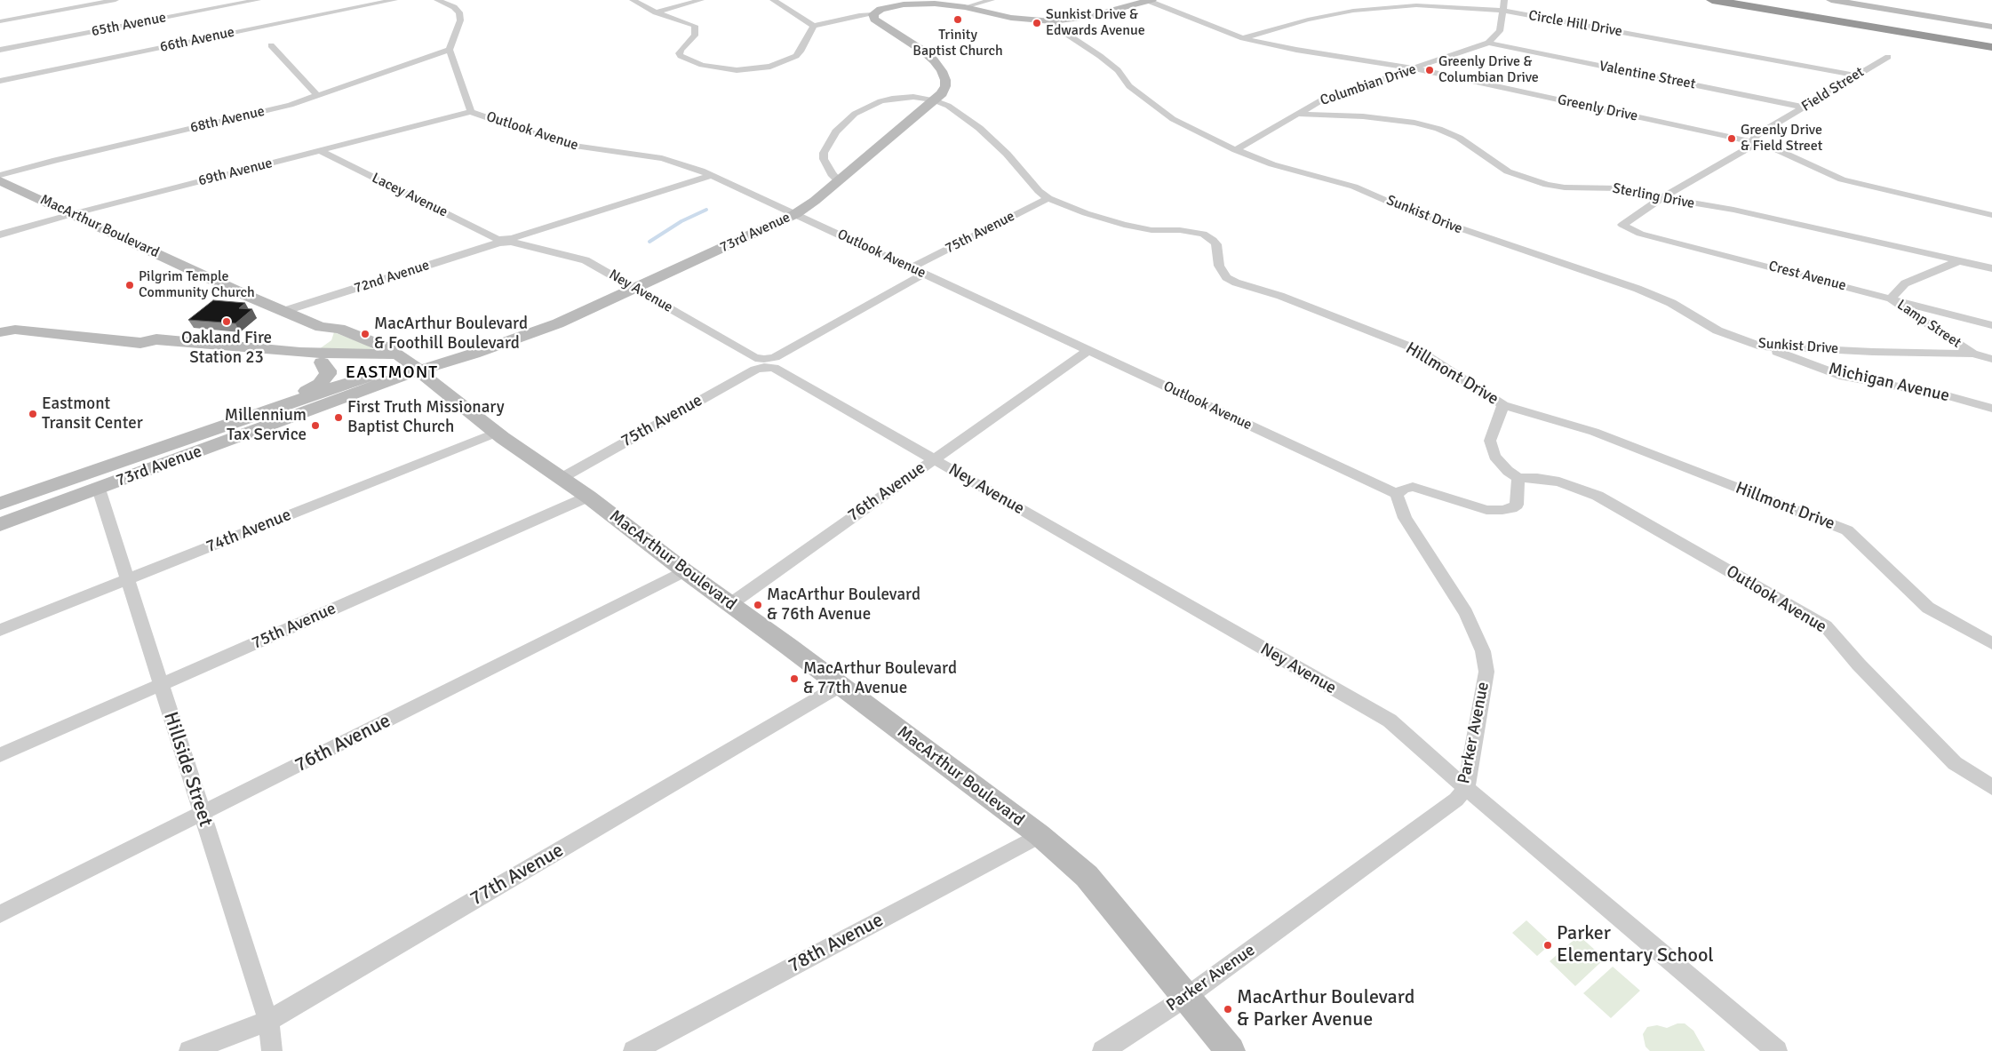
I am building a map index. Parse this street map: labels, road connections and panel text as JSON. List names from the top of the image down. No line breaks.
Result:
{"streets":{"main road":["MacArthur Boulevard","73rd Avenue"],"street":["Circle Hill Drive","65th Avenue","66th Avenue","Valentine Street","Columbian Drive","Field Street","Greenly Drive","68th Avenue","Outlook Avenue","69th Avenue","Lacey Avenue","Sterling Drive","Sunkist Drive","75th Avenue","Crest Avenue","72nd Avenue","Ney Avenue","Lamp Street","Hillmont Drive","Michigan Avenue","76th Avenue","74th Avenue","Parker Avenue","Hillside Street","77th Avenue","78th Avenue"]},"crossings":[["Circle Hill Drive","Field Street"],["Circle Hill Drive","Greenly Drive"],["Valentine Street","Columbian Drive"],["Valentine Street","Field Street"],["Columbian Drive","Greenly Drive"],["Columbian Drive","Sterling Drive"],["Columbian Drive","Sunkist Drive"],["Field Street","Greenly Drive"],["Field Street","Sterling Drive"],["Field Street","Crest Avenue"],["68th Avenue","Outlook Avenue"],["Outlook Avenue","69th Avenue"],["Outlook Avenue","73rd Avenue"],["Outlook Avenue","75th Avenue"],["Outlook Avenue","72nd Avenue"],["Outlook Avenue","76th Avenue"],["Outlook Avenue","Parker Avenue"],["69th Avenue","Lacey Avenue"],["69th Avenue","MacArthur Boulevard"],["Lacey Avenue","72nd Avenue"],["Lacey Avenue","Ney Avenue"],["Sterling Drive","Lamp Street"],["Sunkist Drive","Lamp Street"],["Sunkist Drive","Michigan Avenue"],["MacArthur Boulevard","73rd Avenue"],["MacArthur Boulevard","75th Avenue"],["MacArthur Boulevard","72nd Avenue"],["MacArthur Boulevard","76th Avenue"],["MacArthur Boulevard","74th Avenue"],["MacArthur Boulevard","Parker Avenue"],["MacArthur Boulevard","77th Avenue"],["MacArthur Boulevard","78th Avenue"],["73rd Avenue","Ney Avenue"],["73rd Avenue","Hillmont Drive"],["73rd Avenue","Hillside Street"],["75th Avenue","Ney Avenue"],["75th Avenue","Hillmont Drive"],["75th Avenue","Hillside Street"],["Crest Avenue","Lamp Street"],["72nd Avenue","Ney Avenue"],["Ney Avenue","76th Avenue"],["Ney Avenue","Parker Avenue"],["76th Avenue","Hillside Street"],["74th Avenue","Hillside Street"],["Hillside Street","77th Avenue"]],"districts":["EASTMONT"],"places":["Trinity Baptist Church","Sunkist Drive & Edwards Avenue","Greenly Drive & Columbian Drive","Greenly Drive & Field Street","Pilgrim Temple Community Church","Oakland Fire Station 23","MacArthur Boulevard & Foothill Boulevard","Eastmont Transit Center","First Truth Missionary Baptist Church","Millennium Tax Service","MacArthur Boulevard & 76th Avenue","MacArthur Boulevard & 77th Avenue","Parker Elementary School","MacArthur Boulevard & Parker Avenue"]}
